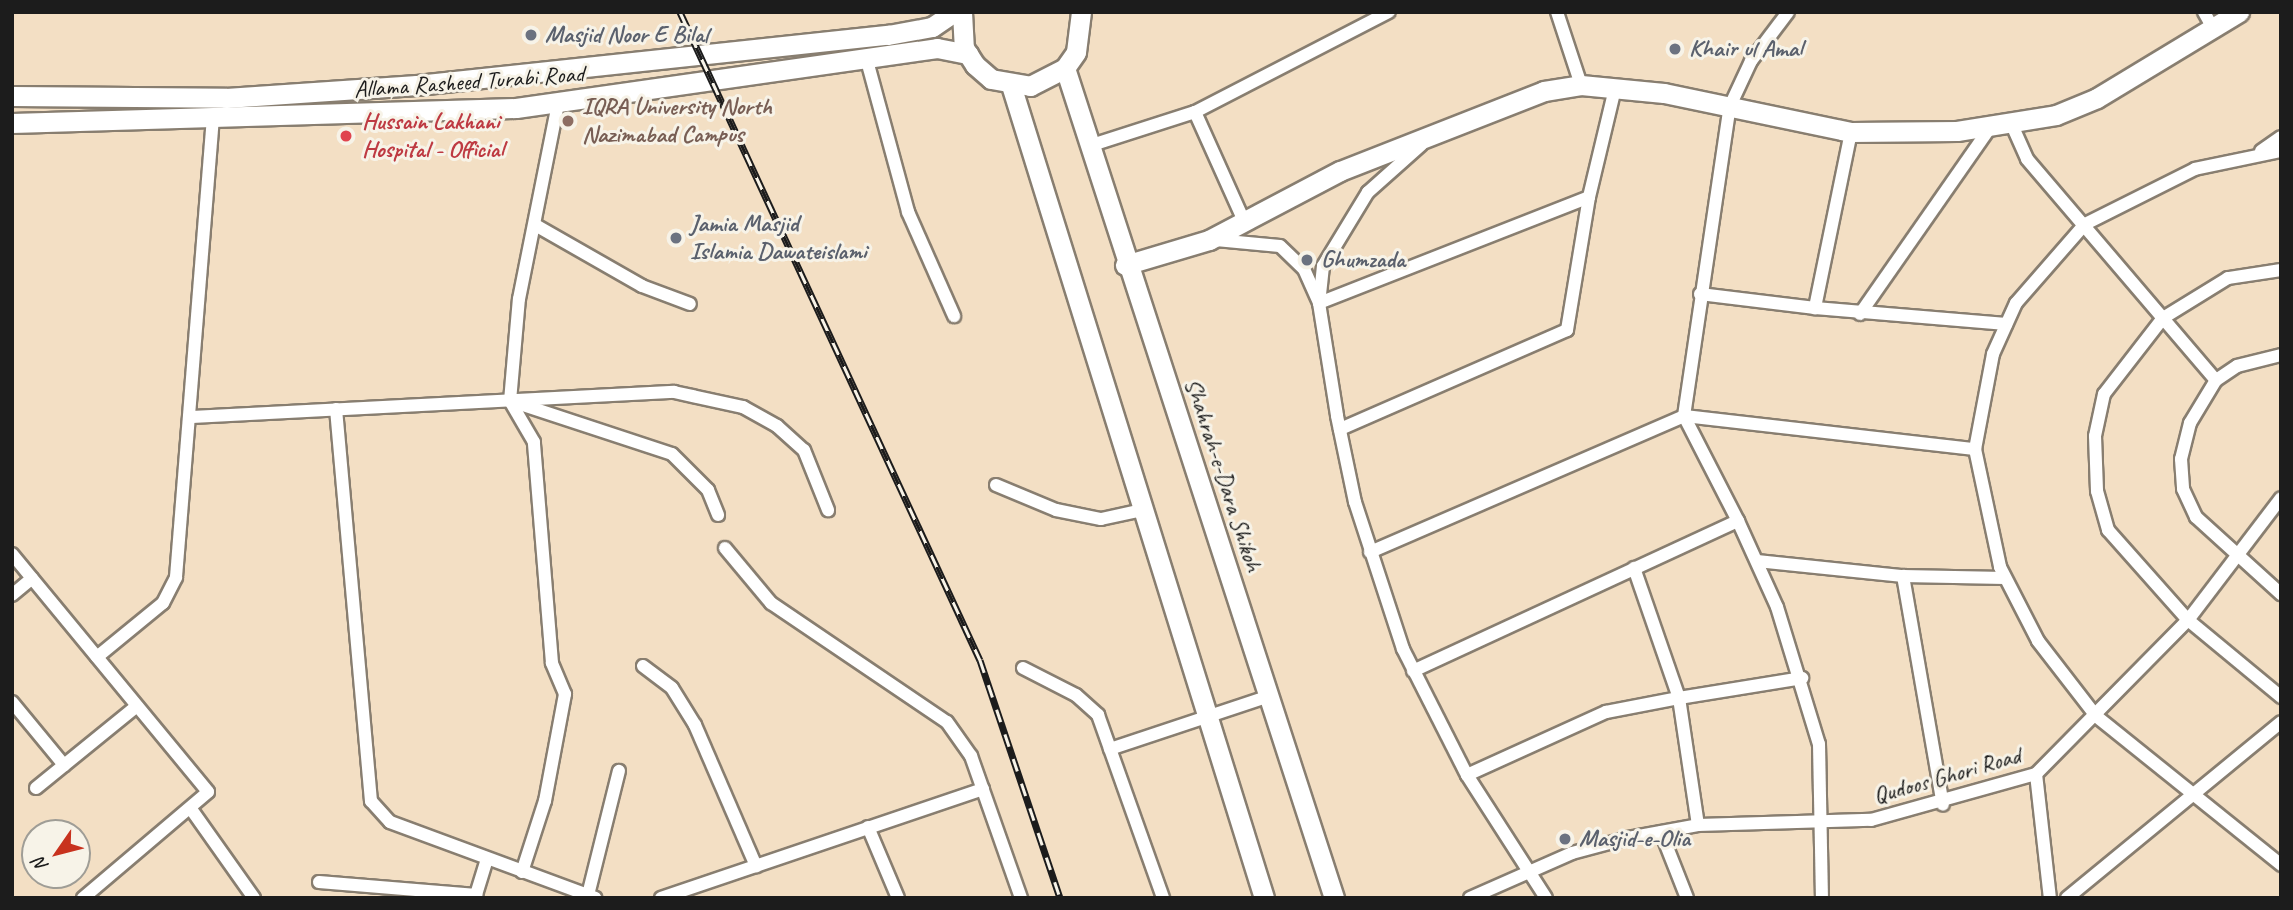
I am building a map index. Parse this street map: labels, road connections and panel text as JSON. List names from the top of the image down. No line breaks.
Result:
{"streets":{"main road":["Allama Rasheed Turabi Road","Shahrah-e-Dara Shikoh"],"street":["Qudoos Ghori Road"]},"places":["Masjid Noor E Bilal","Khair ul Amal","IQRA University North Nazimabad Campus","Hussain Lakhani Hospital - Official","Jamia Masjid Islamia Dawateislami","Ghumzada","Masjid-e-Olia"],"north":"bottom left"}
